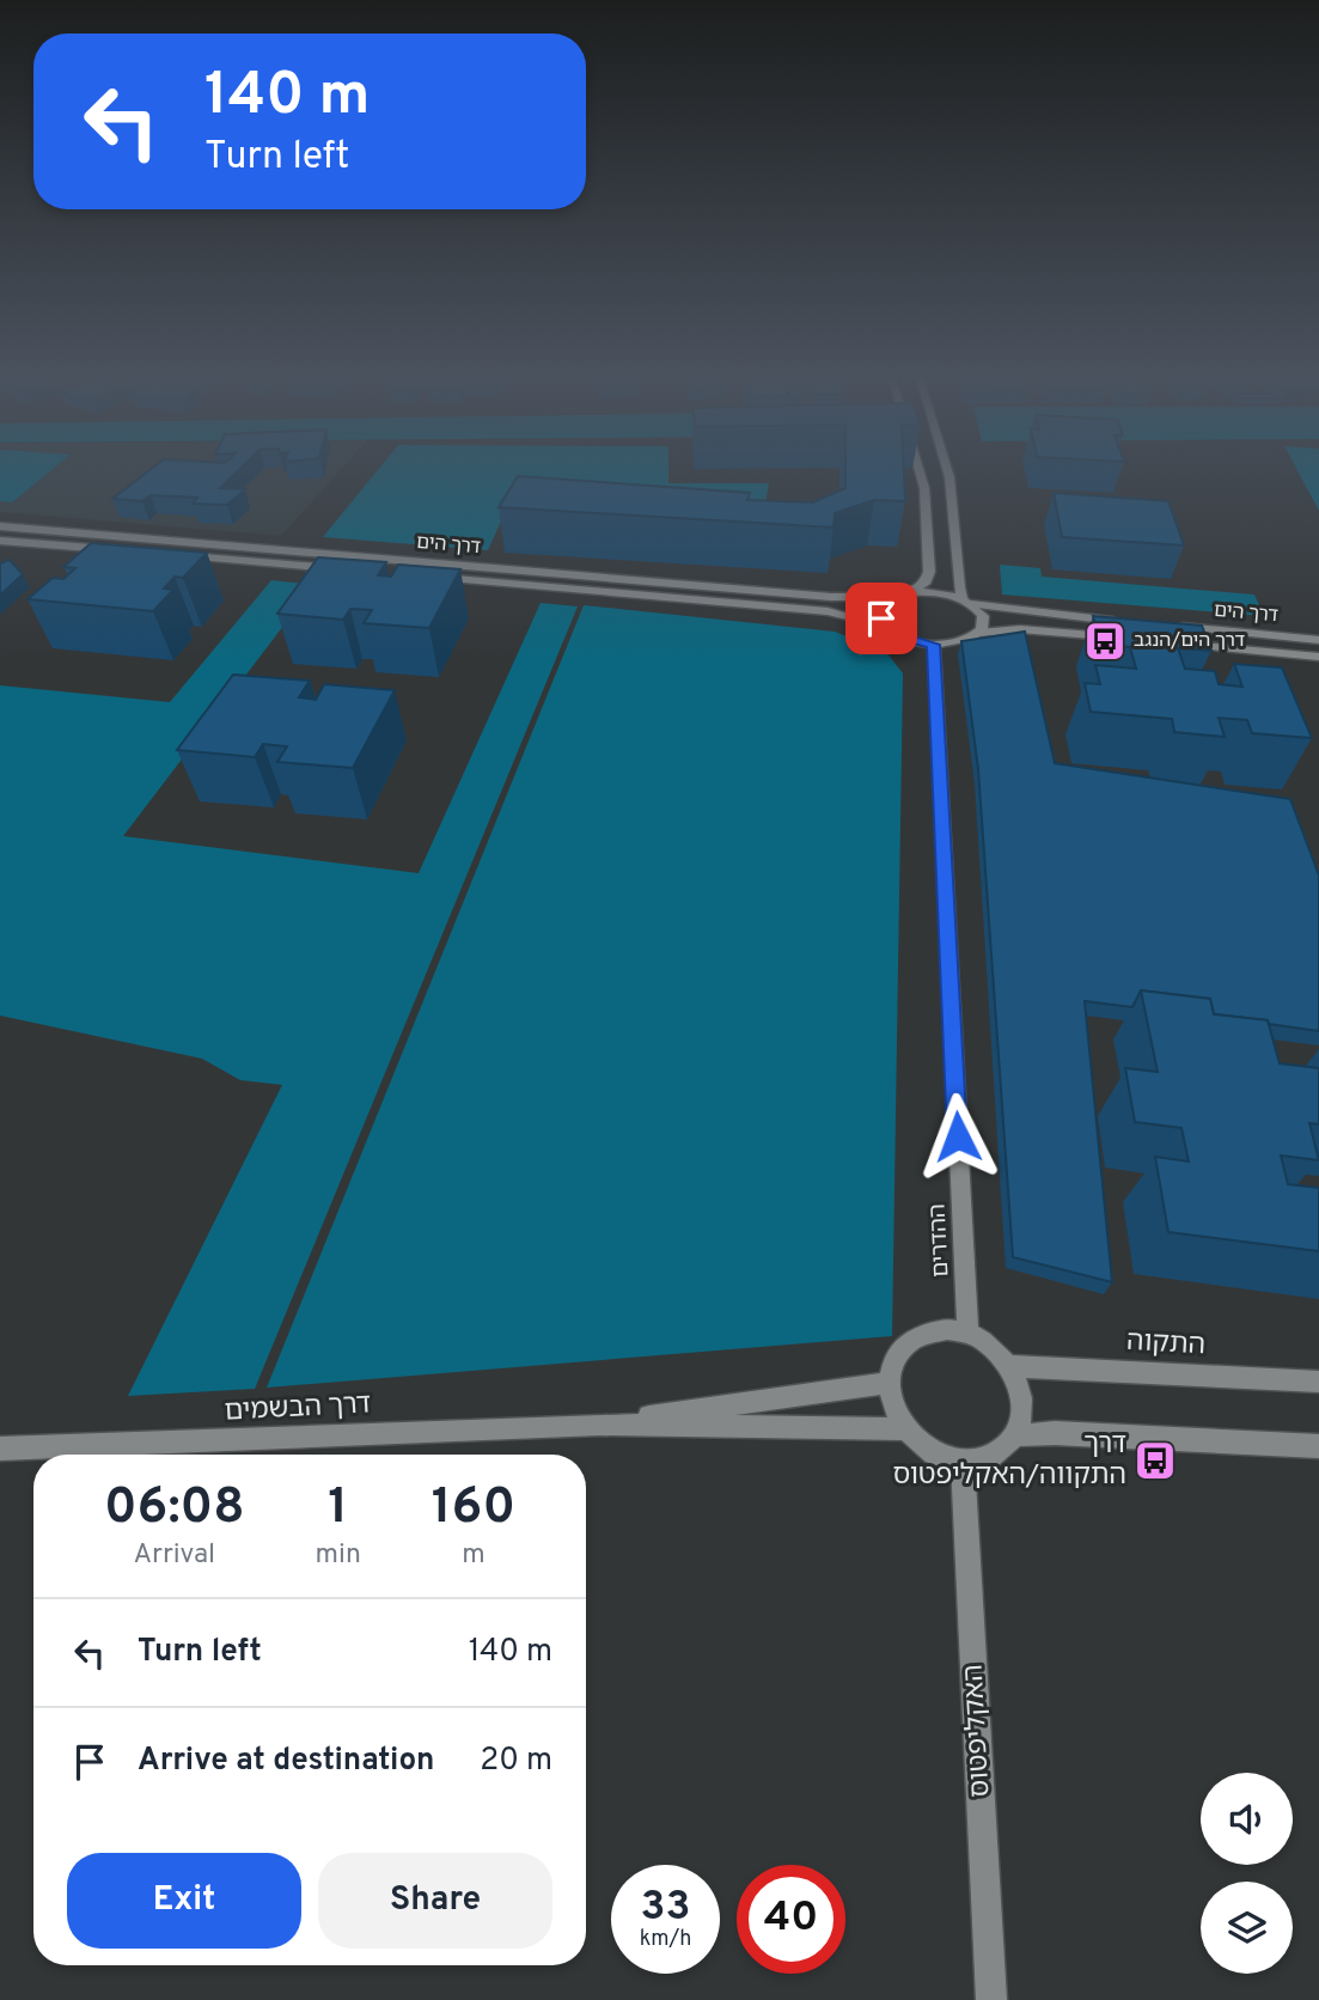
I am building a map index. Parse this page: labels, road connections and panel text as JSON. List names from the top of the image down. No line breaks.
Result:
{"streets":{"street":["דרך הים","ההדרים","התקוה","דרך הבשמים","האקליפטוס"]},"crossings":[["דרך הים","ההדרים"],["ההדרים","התקוה"],["ההדרים","דרך הבשמים"],["ההדרים","האקליפטוס"],["התקוה","דרך הבשמים"],["התקוה","האקליפטוס"],["דרך הבשמים","האקליפטוס"]],"places":{"bus stop":["דרך הים/הנגב","דרך התקווה/האקליפטוס"]},"page":{"turn":["140 m","Turn left"],"eta":["06:08","Arrival","1","min","160","m"],"list":[{"name":"Turn left","value":"140 m"},{"name":"Arrive at destination","value":"20 m"}],"buttons":["Exit","Share"],"speed":"33 km/h","limit":"40"}}
